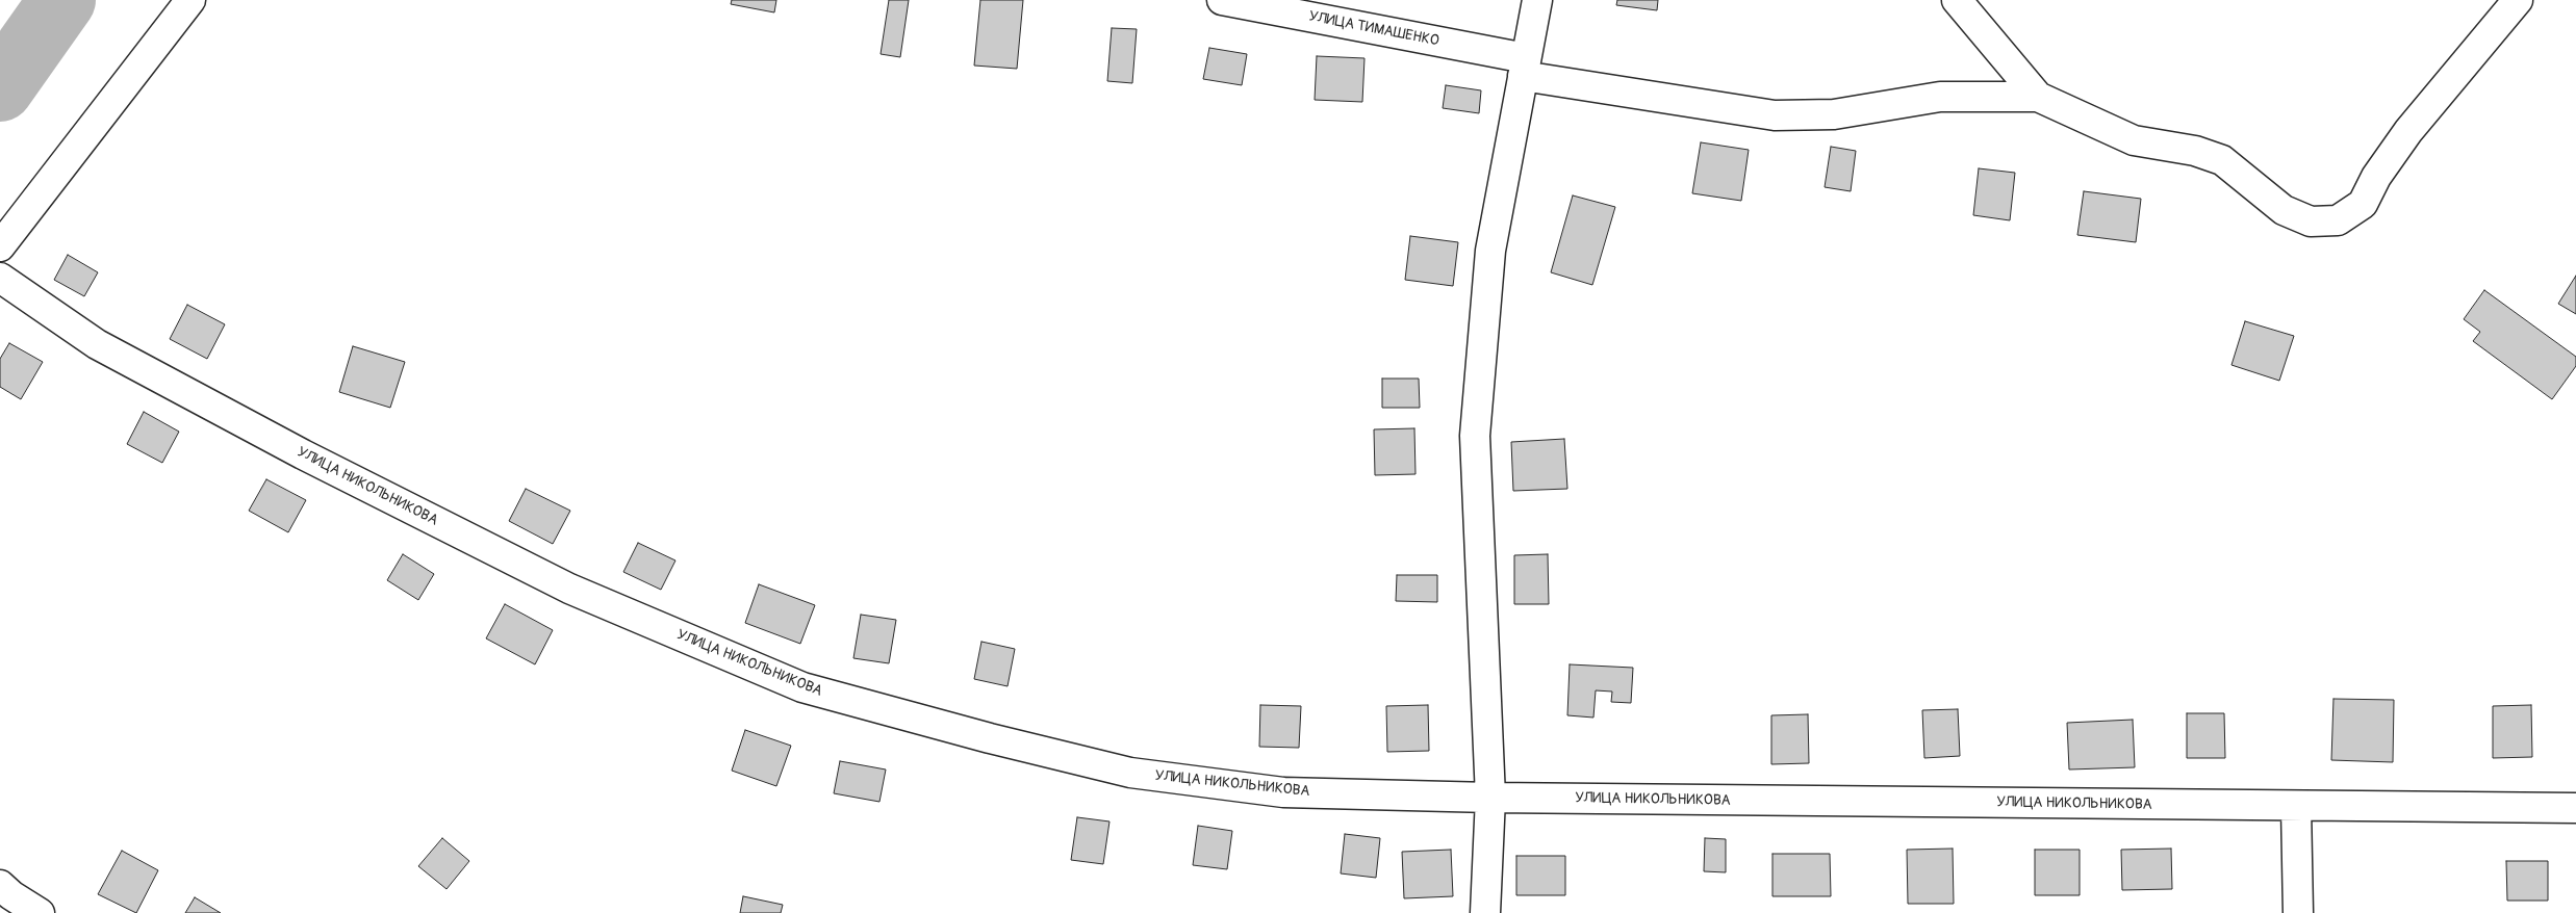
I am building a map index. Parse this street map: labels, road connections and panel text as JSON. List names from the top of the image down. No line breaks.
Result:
{"streets":{"street":["УЛИЦА ТИМАШЕНКО","УЛИЦА НИКОЛЬНИКОВА"]}}
